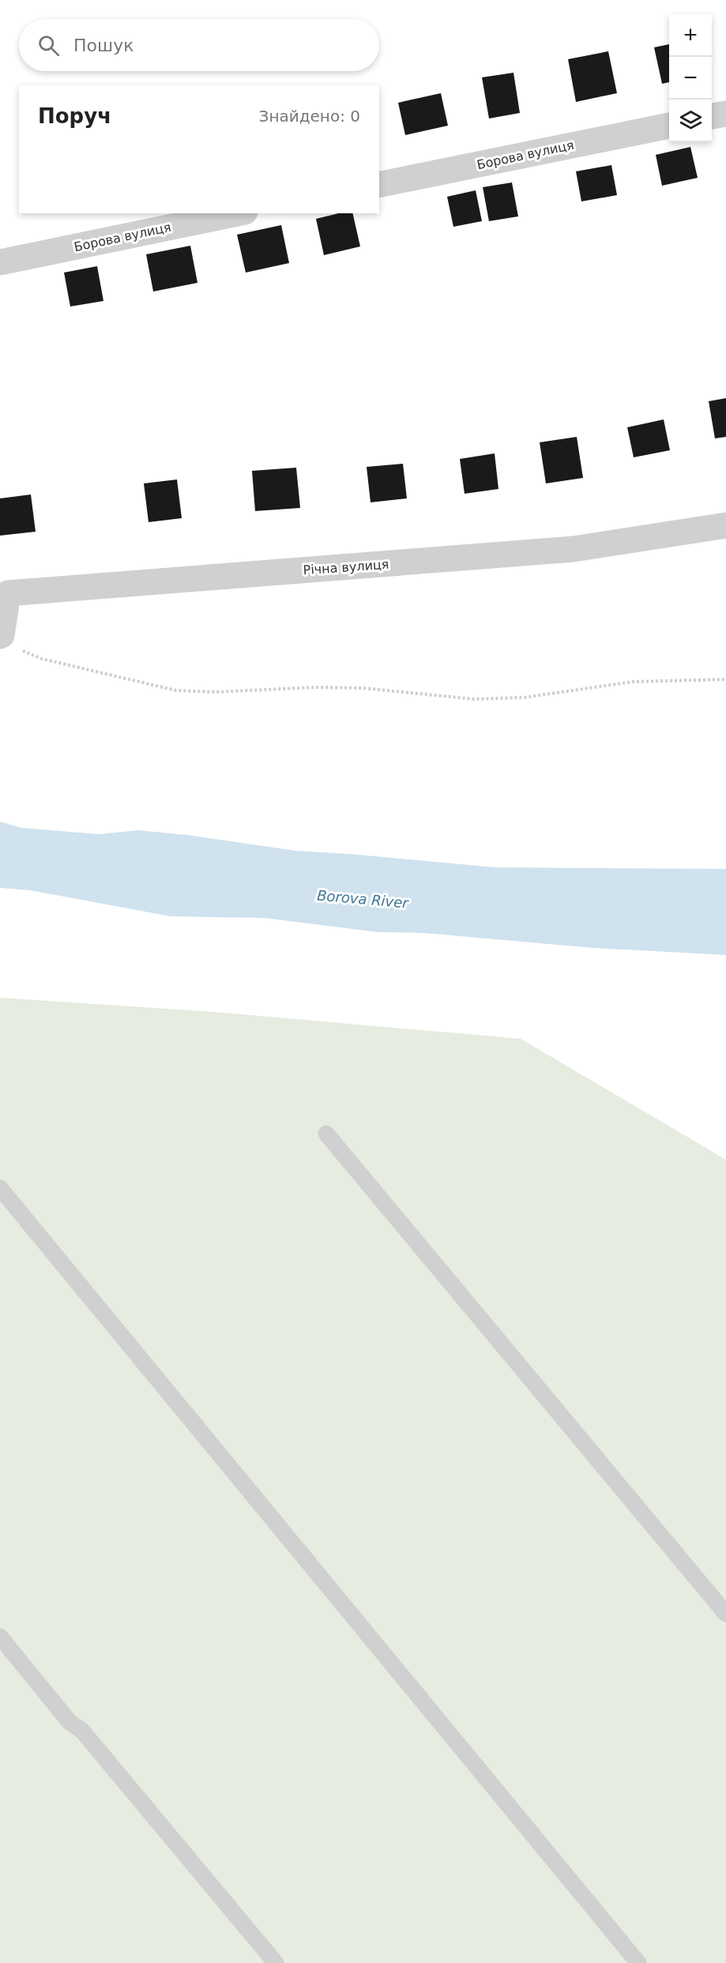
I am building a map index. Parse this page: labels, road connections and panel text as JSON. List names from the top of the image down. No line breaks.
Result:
{"streets":{"street":["Борова вулиця","Річна вулиця"]},"water":["Borova River"],"page":{"map_buttons":["+","−"],"search":"Пошук","heading":["Поруч","Знайдено: 0"]}}
